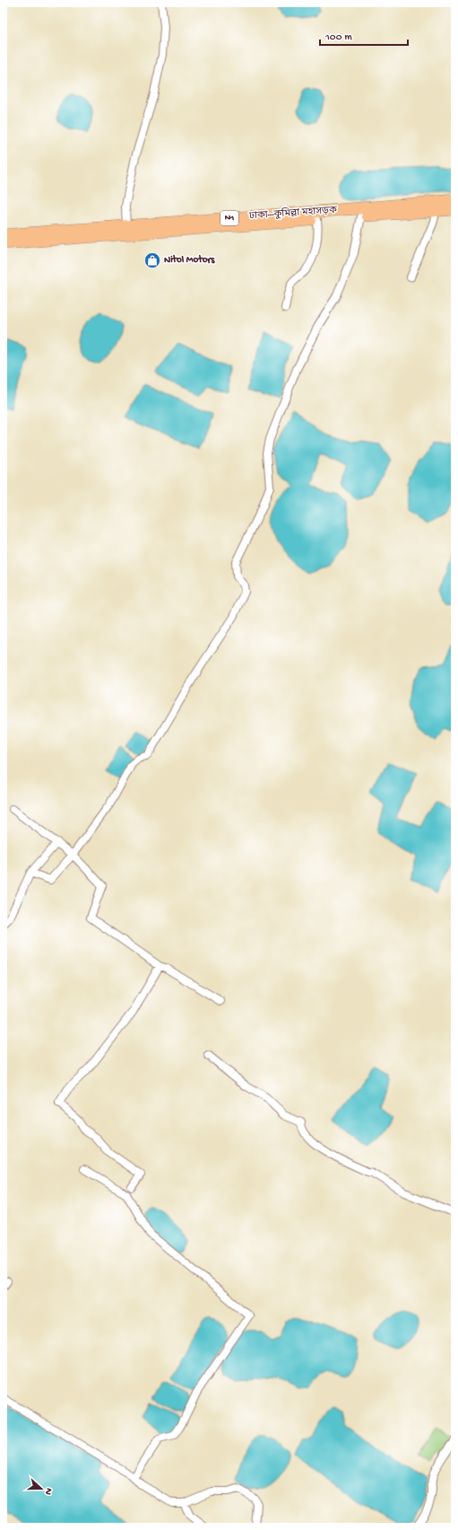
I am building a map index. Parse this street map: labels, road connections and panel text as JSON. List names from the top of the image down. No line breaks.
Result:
{"streets":{"highway":["ঢাকা–কুমিল্লা মহাসড়ক","N1"]},"places":{"shop":["Nitol Motors"]},"scale_bar":"100 m","north":"right"}
